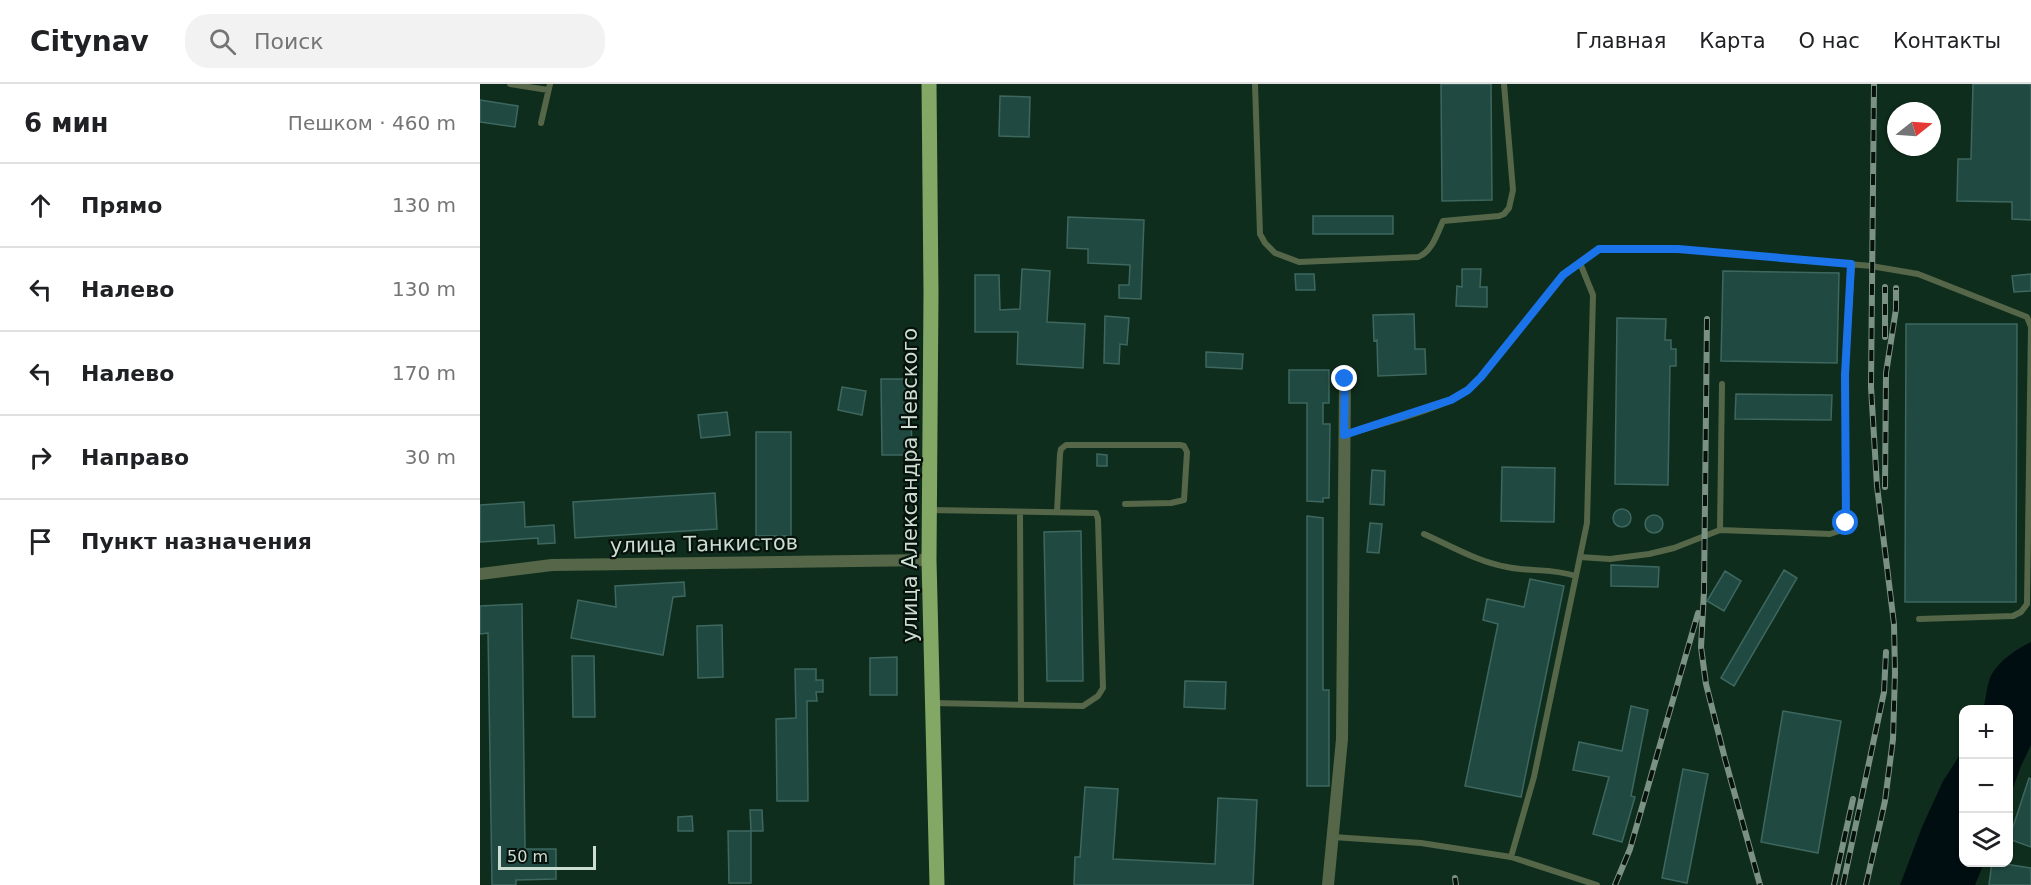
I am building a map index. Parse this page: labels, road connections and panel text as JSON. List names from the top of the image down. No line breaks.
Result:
{"streets":{"main road":["улица Александра Невского"],"street":["улица Танкистов"]},"crossings":[["улица Александра Невского","улица Танкистов"]],"scale_bar":"50 m","north":"right","page":{"header":"Citynav","search":"Поиск","nav":["Главная","Карта","О нас","Контакты"],"heading":["6 мин","Пешком · 460 m"],"list":[["Прямо","130 m"],["Налево","130 m"],["Налево","170 m"],["Направо","30 m"],"Пункт назначения"],"map_buttons":["+","−"],"scale":"50 m"}}
